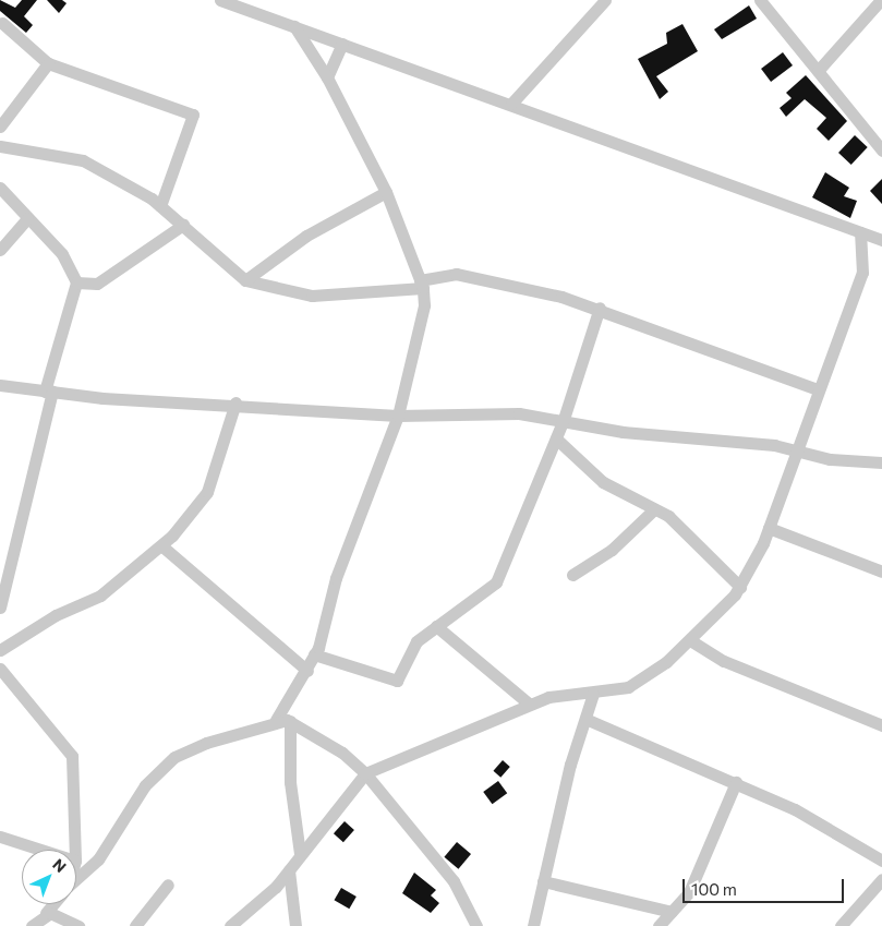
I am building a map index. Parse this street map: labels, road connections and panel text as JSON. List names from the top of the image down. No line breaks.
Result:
{"scale_bar":"100 m","north":"top right"}
